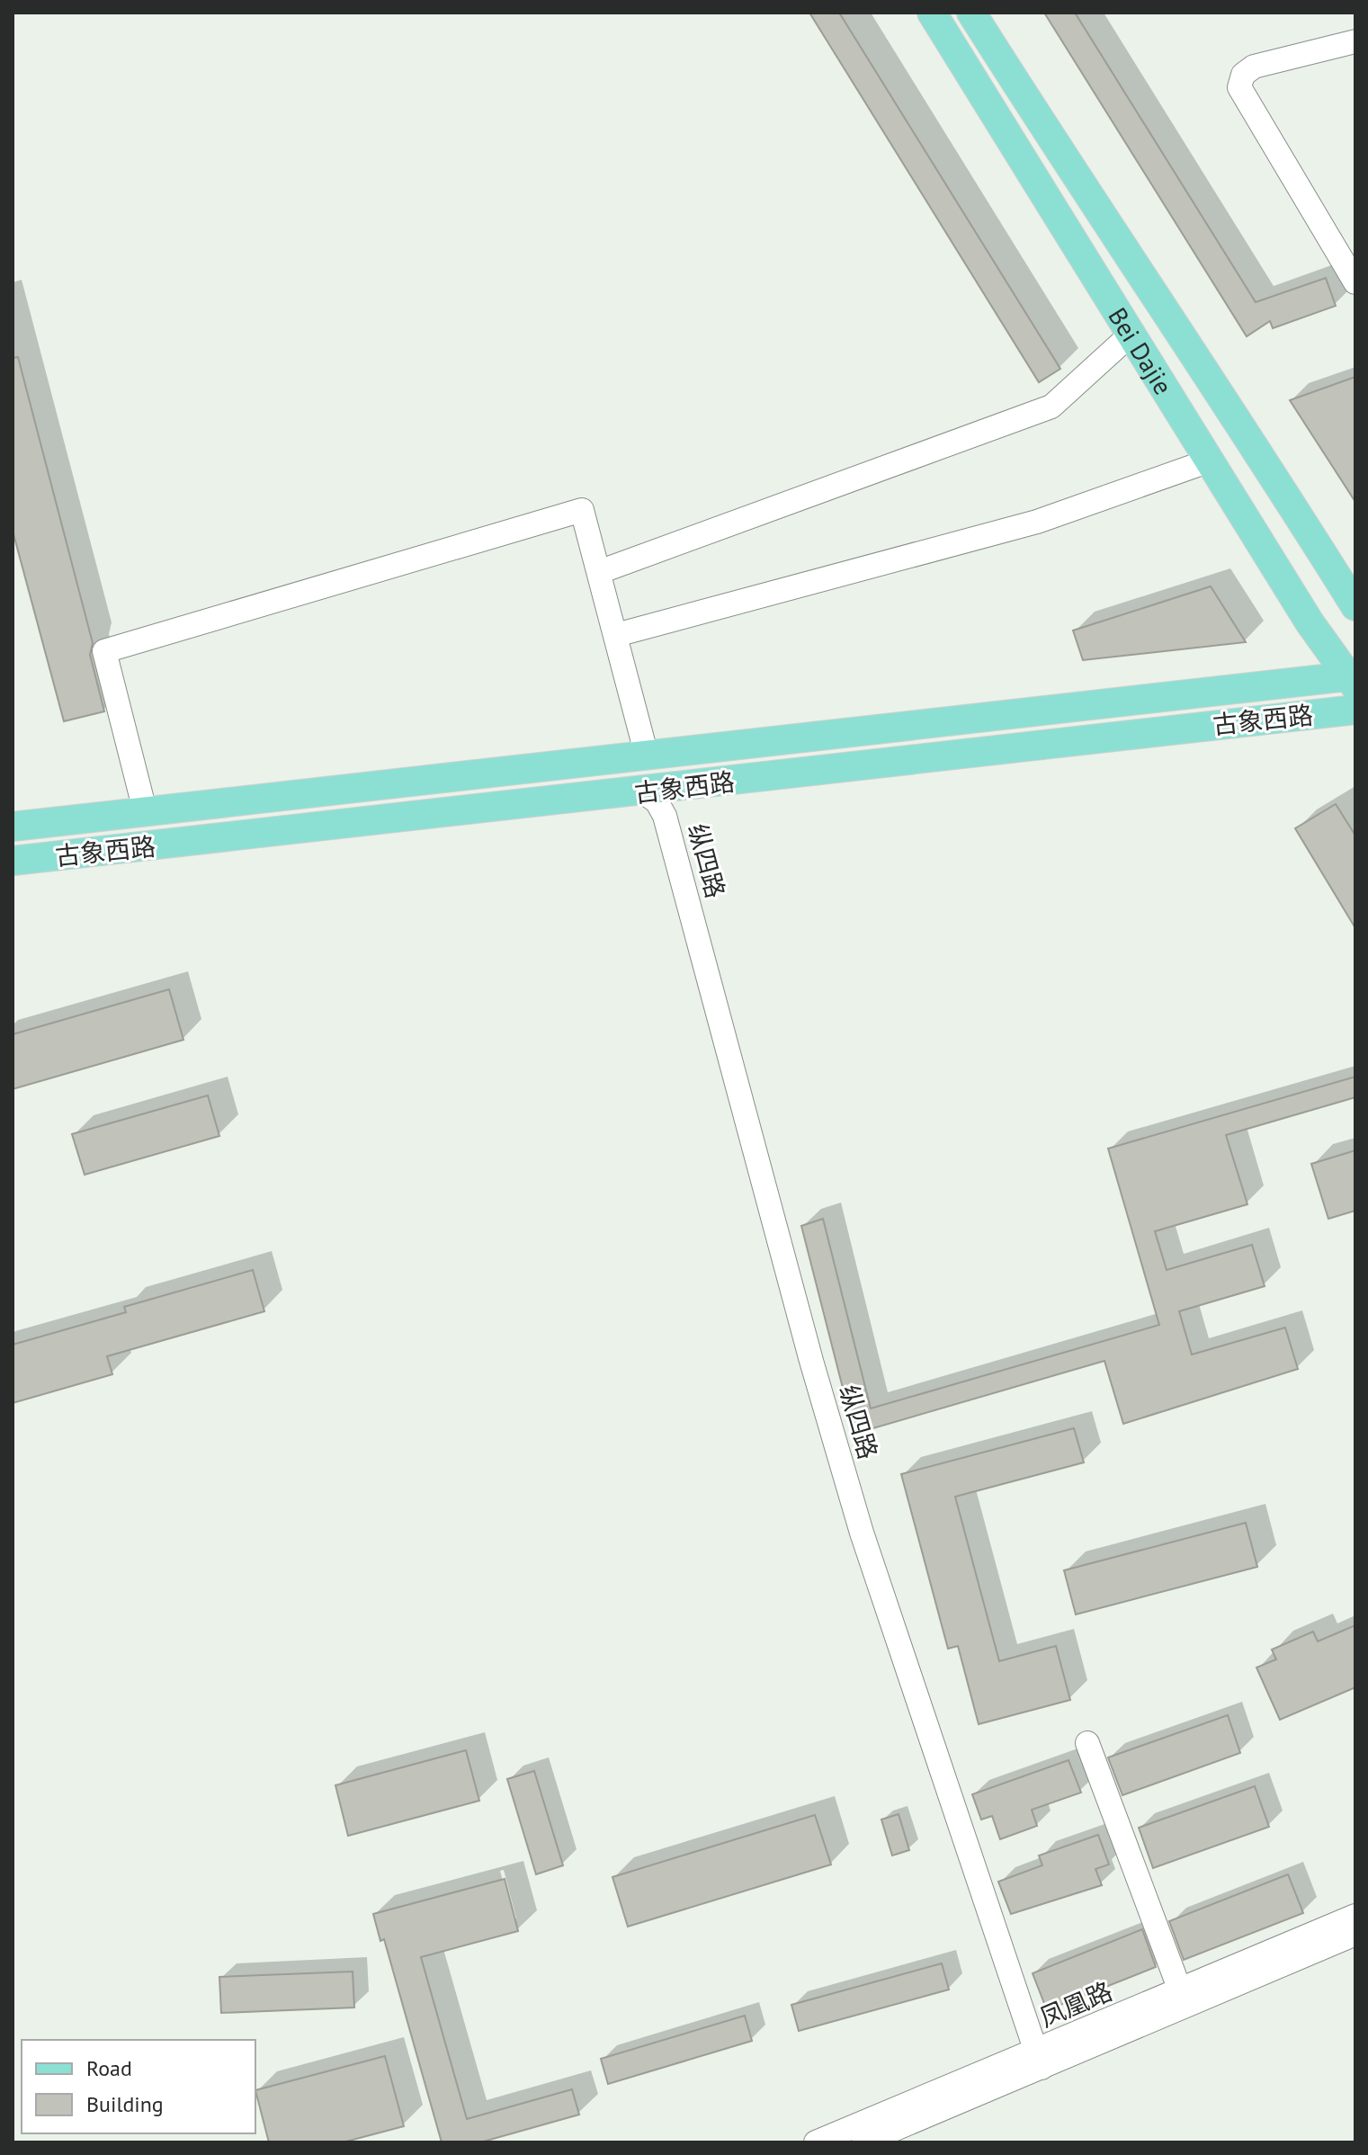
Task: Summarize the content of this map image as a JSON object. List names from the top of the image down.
{
  "streets": {
    "main road": ["Bei Dajie", "古象西路"],
    "street": ["纵四路", "凤凰路"]
  },
  "crossings": [
    ["Bei Dajie", "古象西路"],
    ["古象西路", "纵四路"],
    ["纵四路", "凤凰路"]
  ],
  "legend": ["Road", "Building"]
}
